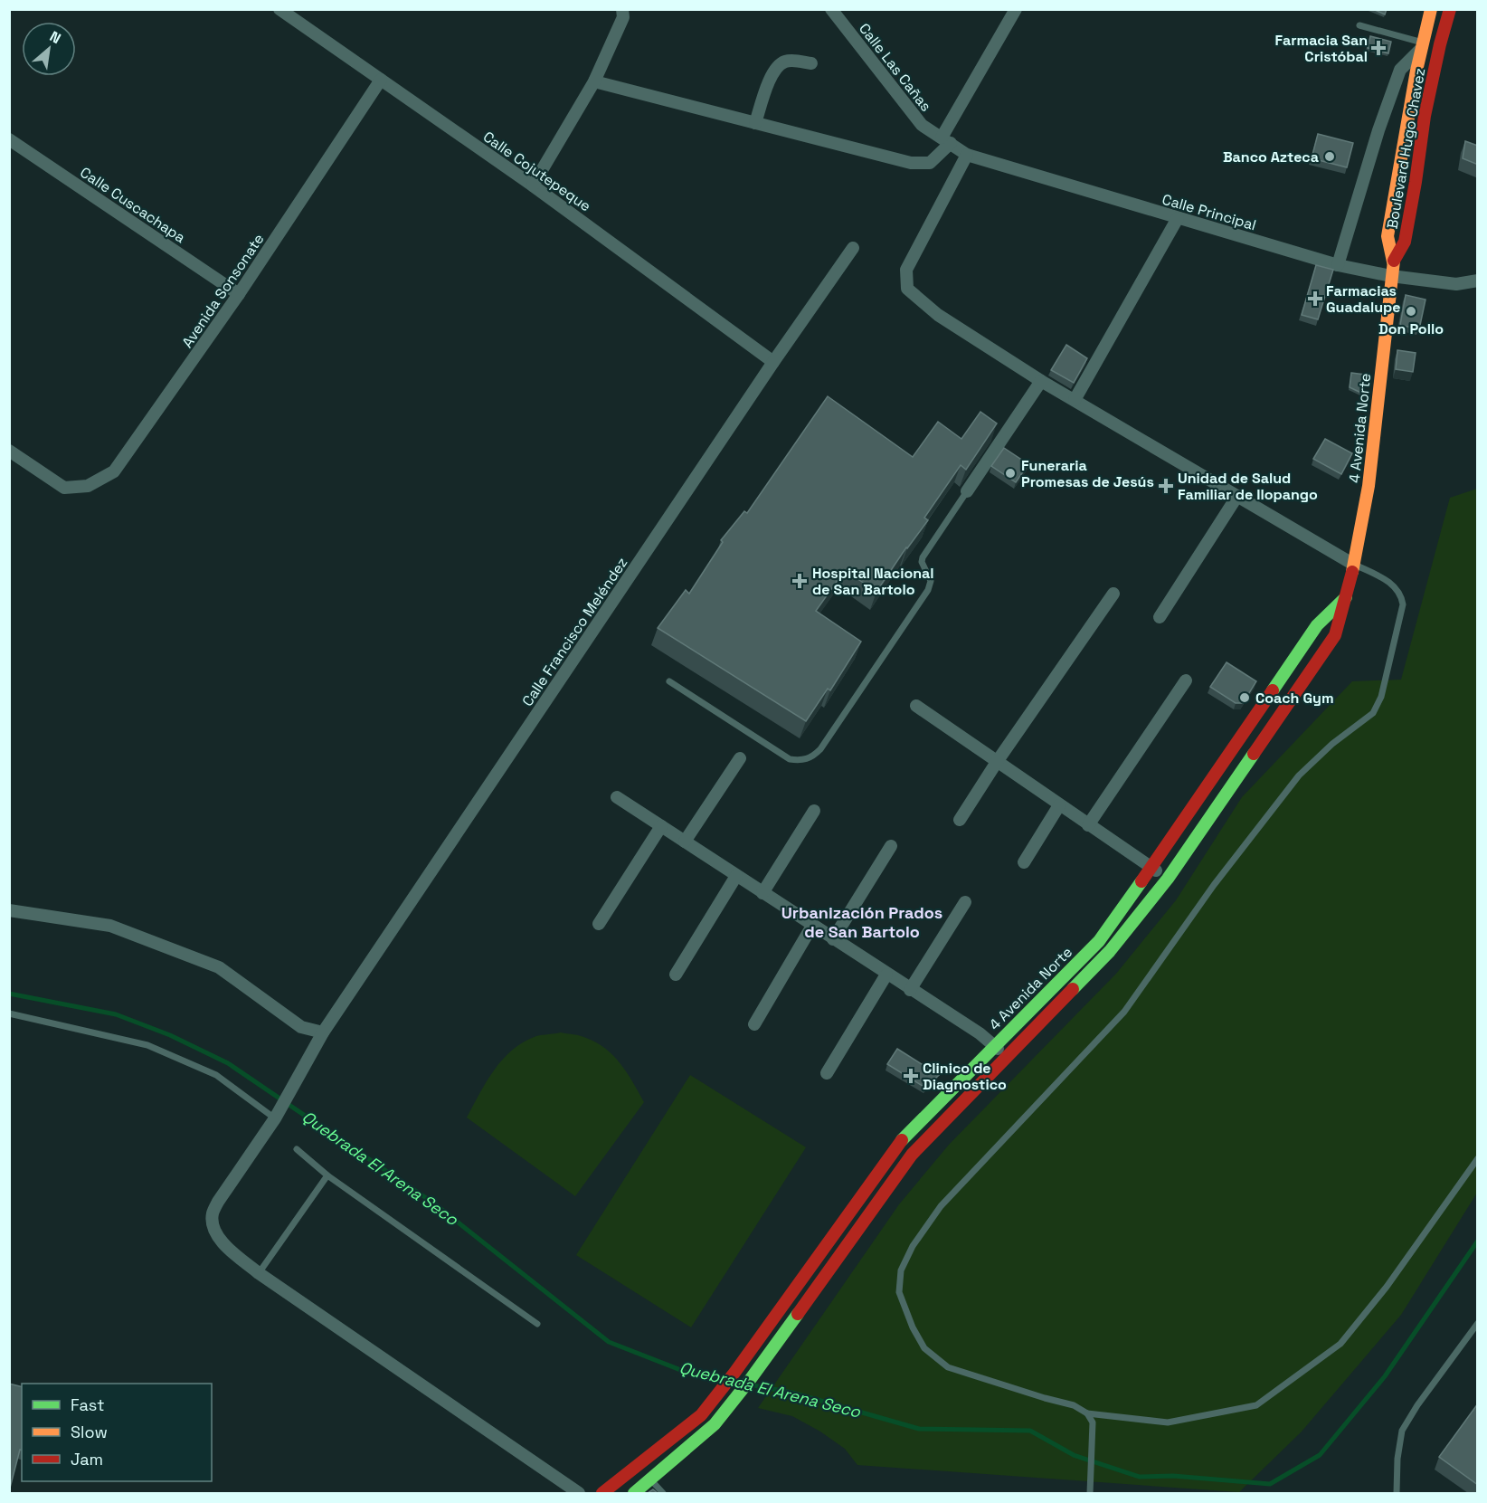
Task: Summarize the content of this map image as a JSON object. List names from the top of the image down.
{
  "streets": {
    "main road": ["Boulevard Hugo Chavez", "4 Avenida Norte"],
    "street": [
      "Calle Las Cañas",
      "Calle Cojutepeque",
      "Calle Cuscachapa",
      "Calle Principal",
      "Avenida Sonsonate",
      "Calle Francisco Meléndez"
    ]
  },
  "crossings": [
    ["Calle Las Cañas", "Calle Principal"],
    ["Boulevard Hugo Chavez", "4 Avenida Norte"],
    ["Calle Cojutepeque", "Avenida Sonsonate"],
    ["Calle Cojutepeque", "Calle Francisco Meléndez"],
    ["Calle Cuscachapa", "Avenida Sonsonate"],
    ["Calle Principal", "4 Avenida Norte"]
  ],
  "districts": ["Urbanización Prados de San Bartolo"],
  "water": ["Quebrada El Arena Seco"],
  "places": {
    "health": [
      "Farmacia San Cristóbal",
      "Farmacias Guadalupe",
      "Unidad de Salud Familiar de Ilopango",
      "Hospital Nacional de San Bartolo",
      "Clinico de Diagnostico"
    ],
    "other": [
      "Banco Azteca",
      "Don Pollo",
      "Funeraria Promesas de Jesús",
      "Coach Gym"
    ]
  },
  "legend": ["Fast", "Slow", "Jam"],
  "north": "top right"
}
